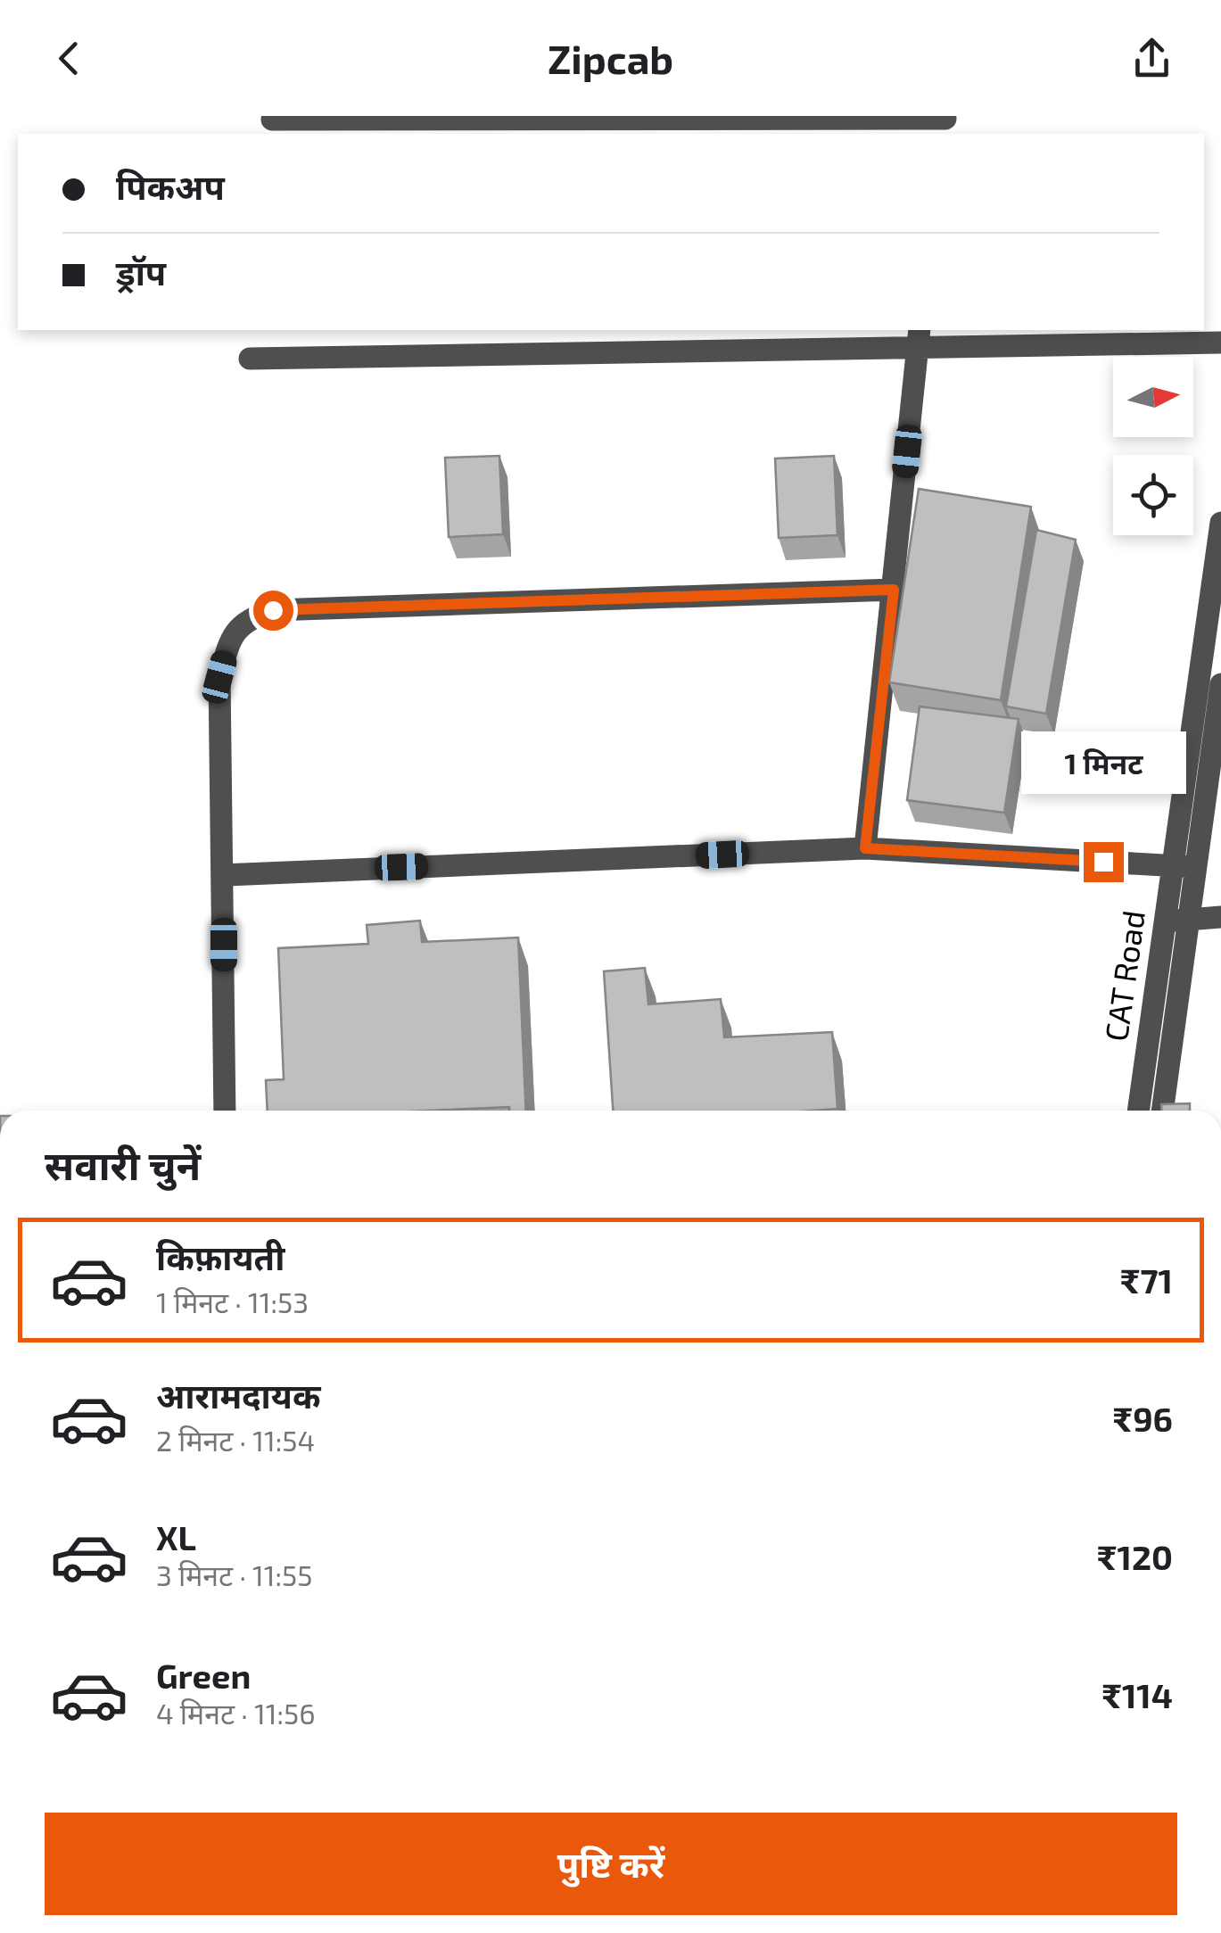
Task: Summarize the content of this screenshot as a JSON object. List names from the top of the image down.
{
  "streets": {
    "street": ["CAT Road"]
  },
  "north": "right",
  "page": {
    "header": "Zipcab",
    "banner": ["पिकअप", "ड्रॉप"],
    "bubble": "1 मिनट",
    "heading": "सवारी चुनें",
    "list": [
      {
        "name": "किफ़ायती",
        "note": "1 मिनट · 11:53",
        "value": "₹71"
      },
      {
        "name": "आरामदायक",
        "note": "2 मिनट · 11:54",
        "value": "₹96"
      },
      {
        "name": "XL",
        "note": "3 मिनट · 11:55",
        "value": "₹120"
      },
      {
        "name": "Green",
        "note": "4 मिनट · 11:56",
        "value": "₹114"
      }
    ],
    "buttons": "पुष्टि करें"
  }
}
